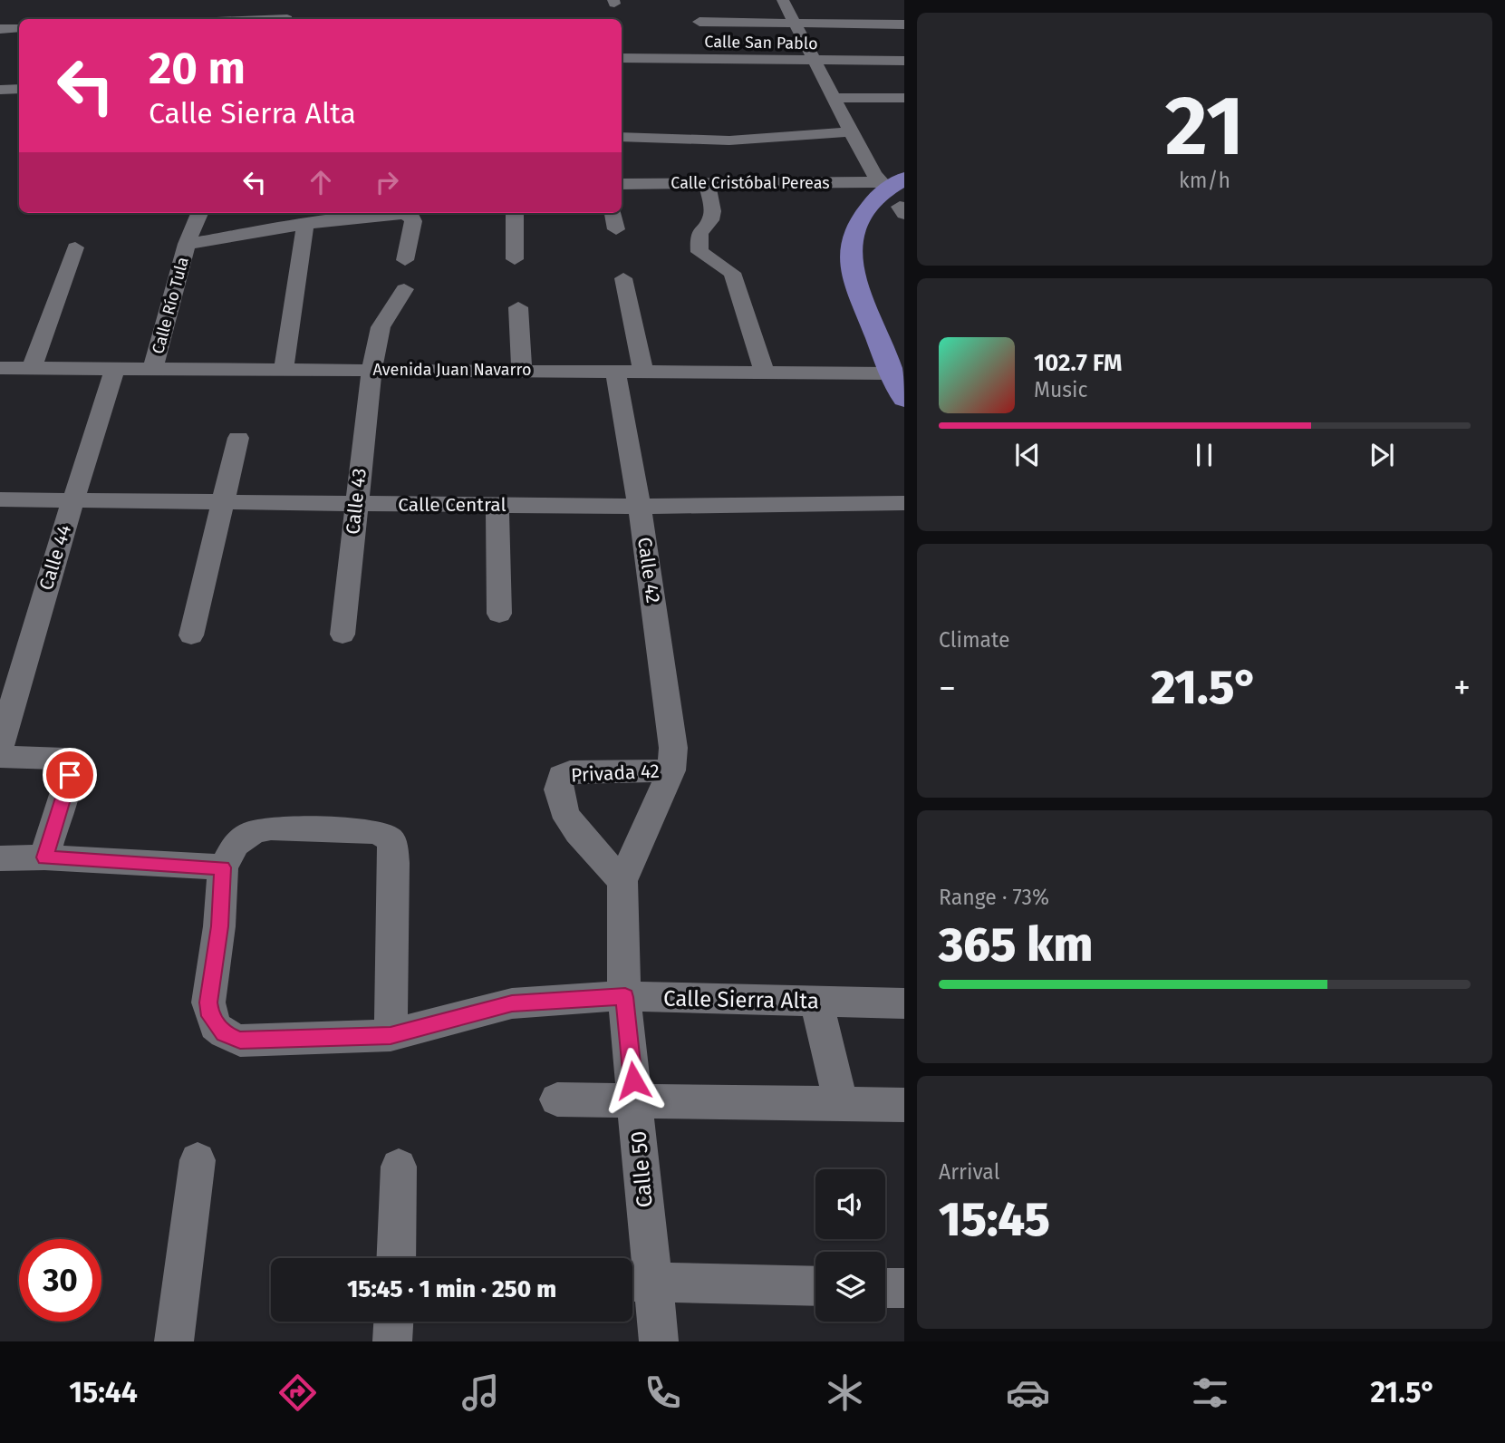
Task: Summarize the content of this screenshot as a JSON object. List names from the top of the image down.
{
  "streets": {
    "street": [
      "Calle San Pablo",
      "Calle Cristóbal Pereas",
      "Calle Río Tula",
      "Avenida Juan Navarro",
      "Calle 43",
      "Calle Central",
      "Calle 44",
      "Calle 42",
      "Privada 42",
      "Calle Sierra Alta",
      "Calle 50"
    ]
  },
  "crossings": [
    ["Calle Río Tula", "Avenida Juan Navarro"],
    ["Avenida Juan Navarro", "Calle 43"],
    ["Avenida Juan Navarro", "Calle 44"],
    ["Avenida Juan Navarro", "Calle 42"],
    ["Calle 43", "Calle Central"],
    ["Calle Central", "Calle 44"],
    ["Calle Central", "Calle 42"],
    ["Calle 42", "Privada 42"],
    ["Privada 42", "Calle 50"],
    ["Calle Sierra Alta", "Calle 50"]
  ],
  "page": {
    "tile": [
      ["21", "km/h"],
      "Climate",
      ["Range · 73%", "365 km"],
      ["Arrival", "15:45"]
    ],
    "turn": ["20 m", "Calle Sierra Alta"],
    "song": ["102.7 FM", "Music"],
    "heat": ["−", "21.5°", "+"],
    "limit": "30",
    "trip": "15:45 · 1 min · 250 m",
    "tabs": ["15:44", "21.5°"]
  }
}
